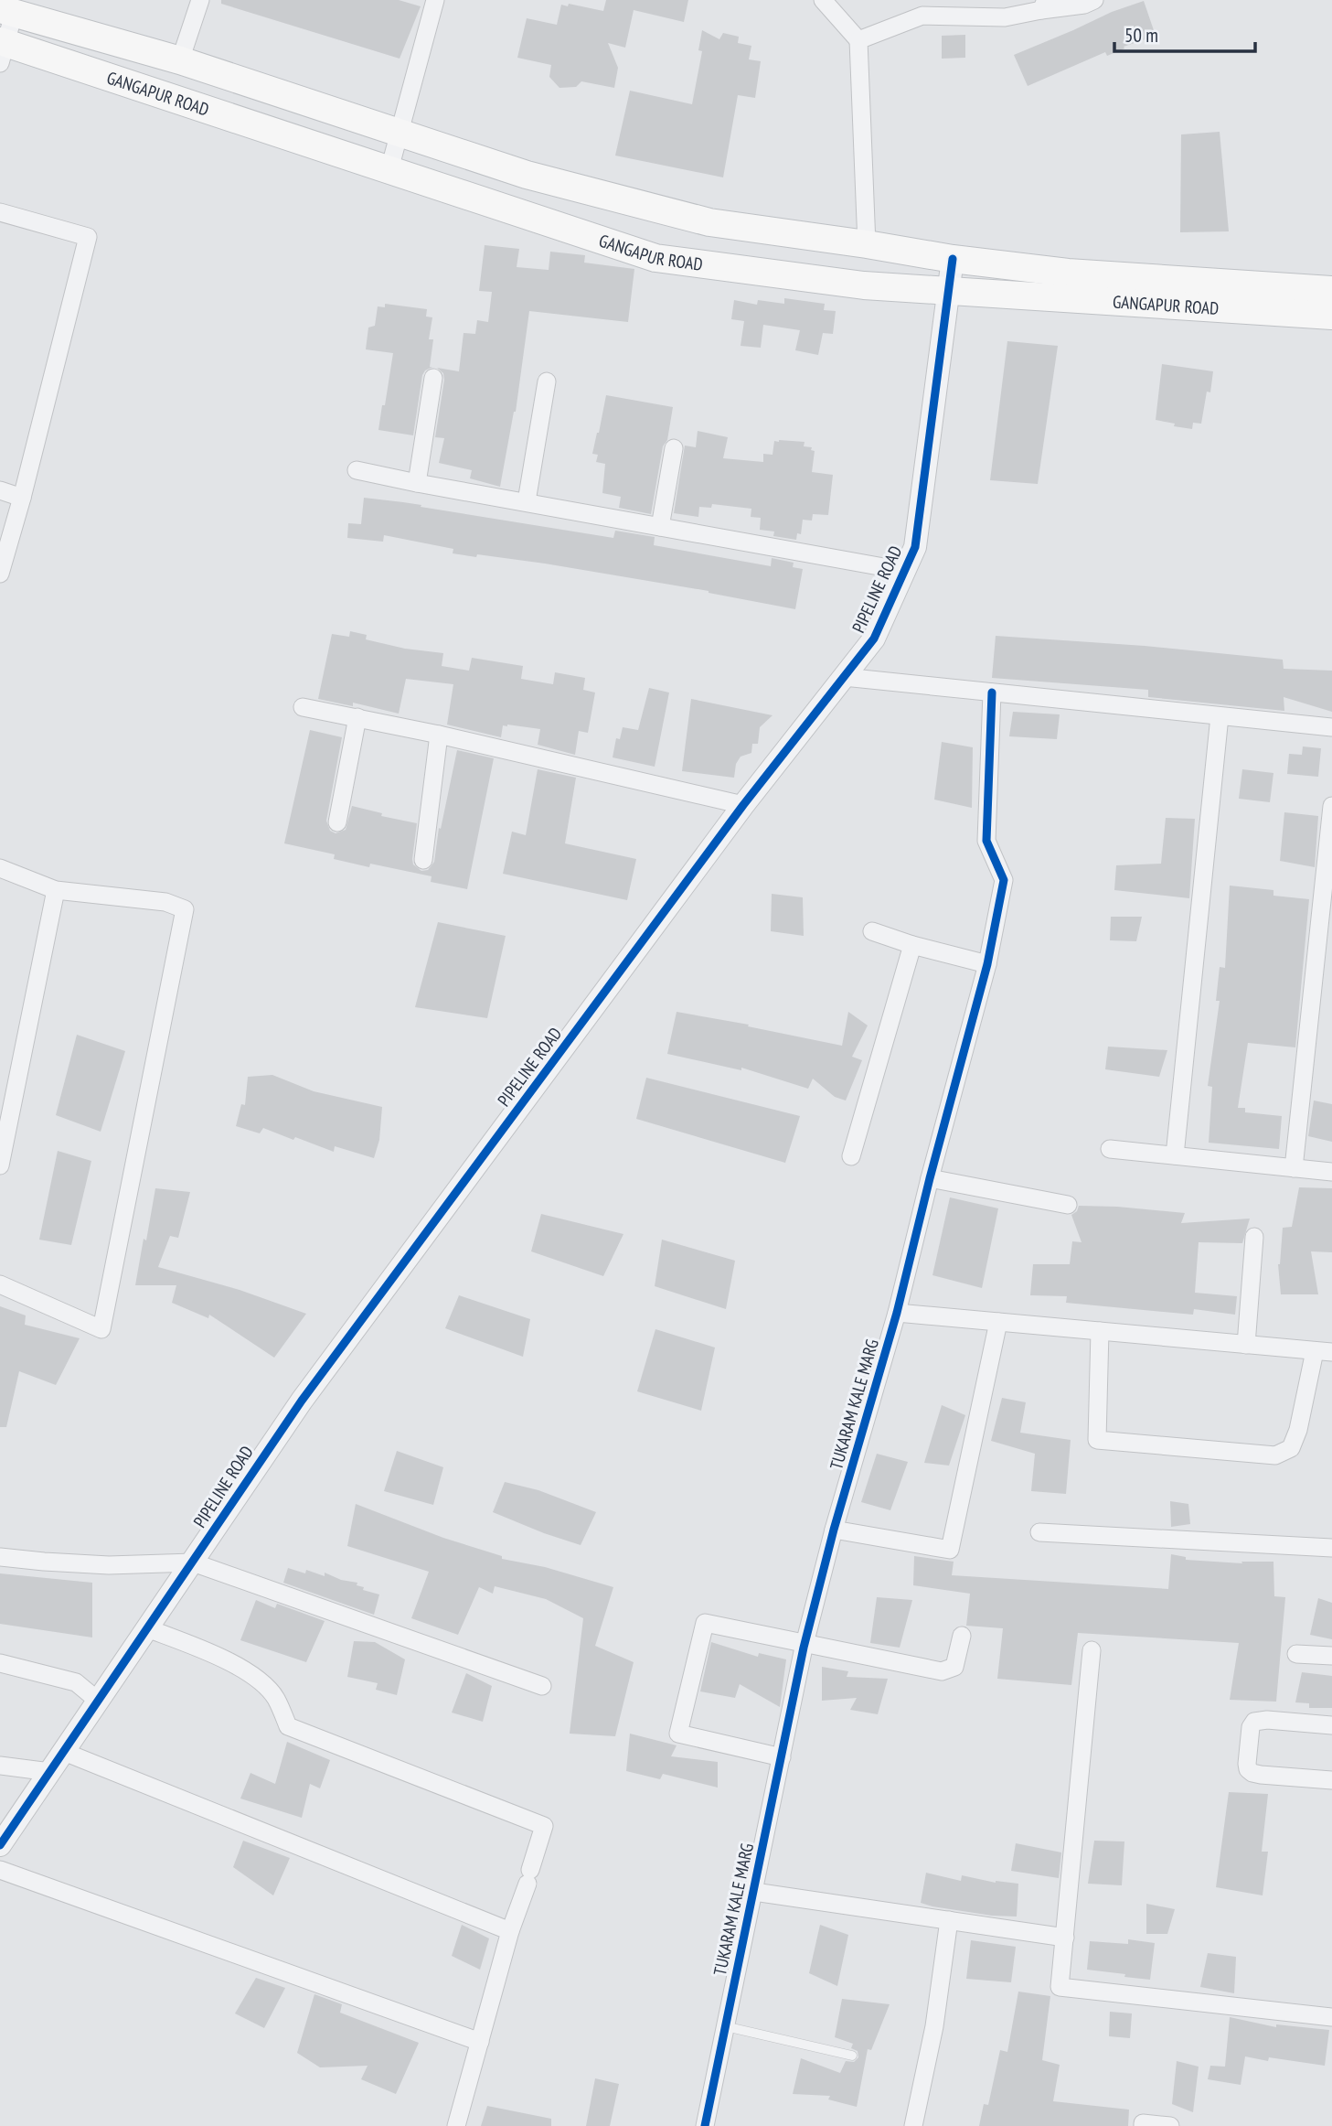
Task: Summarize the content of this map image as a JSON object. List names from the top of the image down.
{
  "streets": {
    "main road": ["GANGAPUR ROAD"],
    "street": ["PIPELINE ROAD", "TUKARAM KALE MARG"]
  },
  "crossings": [
    ["GANGAPUR ROAD", "PIPELINE ROAD"]
  ],
  "scale_bar": "50 m"
}
